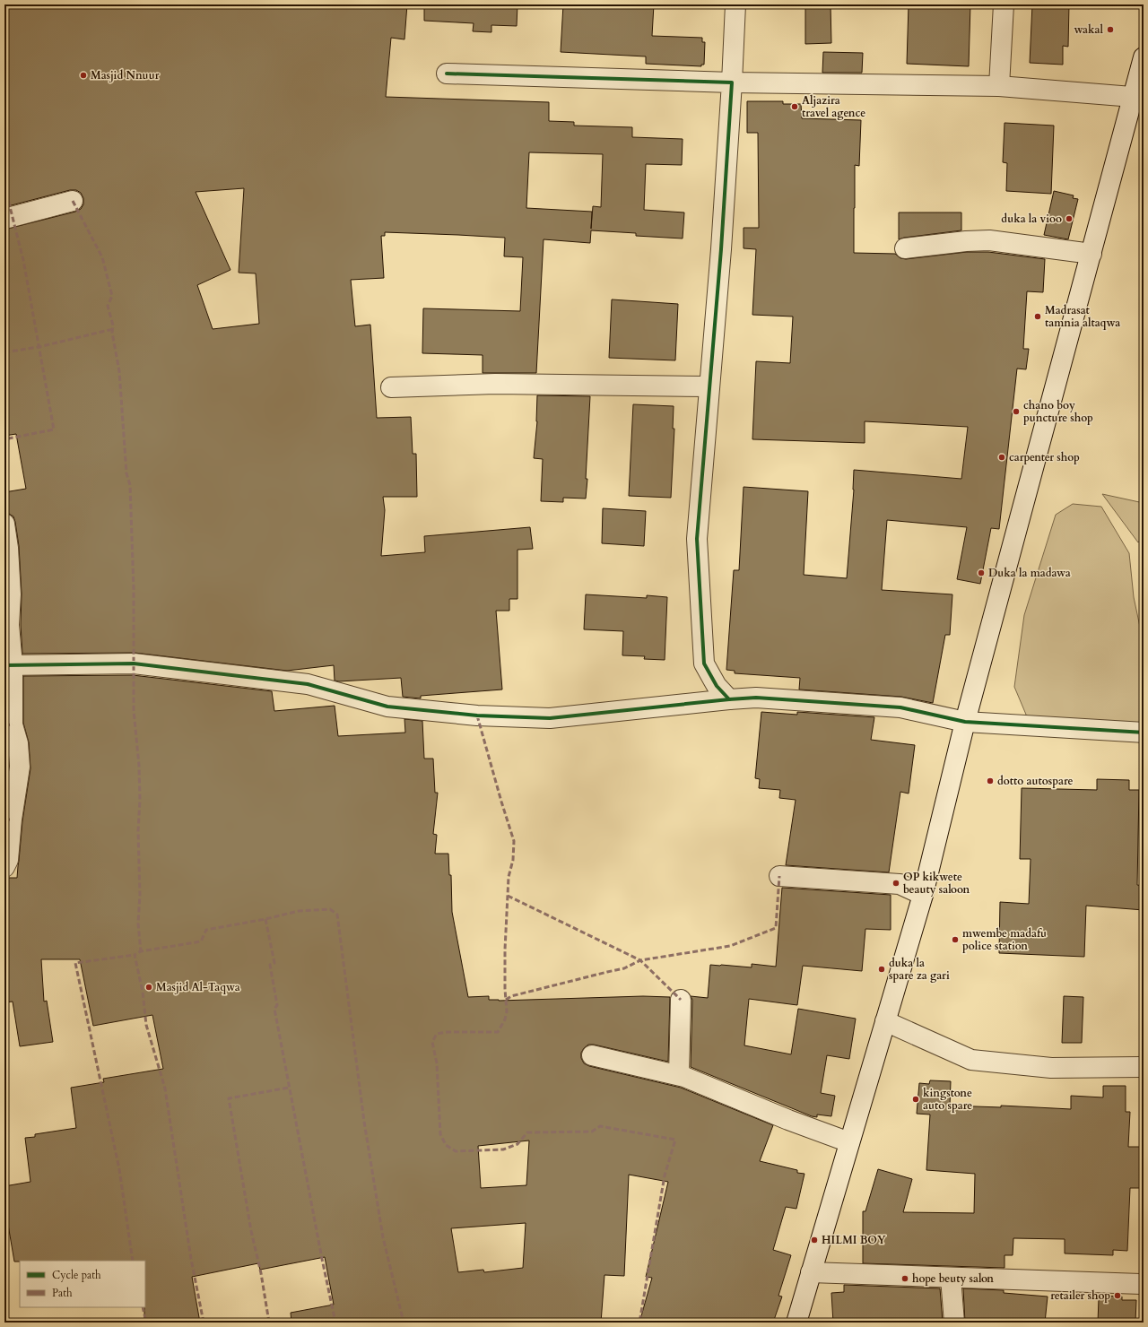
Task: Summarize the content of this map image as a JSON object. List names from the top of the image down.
{
  "places": [
    "wakal",
    "Masjid Nnuur",
    "Aljazira travel agence",
    "duka la vioo",
    "Madrasat tamnia altaqwa",
    "chano boy puncture shop",
    "carpenter shop",
    "Duka la madawa",
    "dotto autospare",
    "OP kikwete beauty saloon",
    "mwembe madafu police station",
    "duka la spare za gari",
    "Masjid Al-Taqwa",
    "kingstone auto spare",
    "HILMI BOY",
    "hope beuty salon",
    "retailer shop"
  ],
  "legend": ["Cycle path", "Path"]
}
